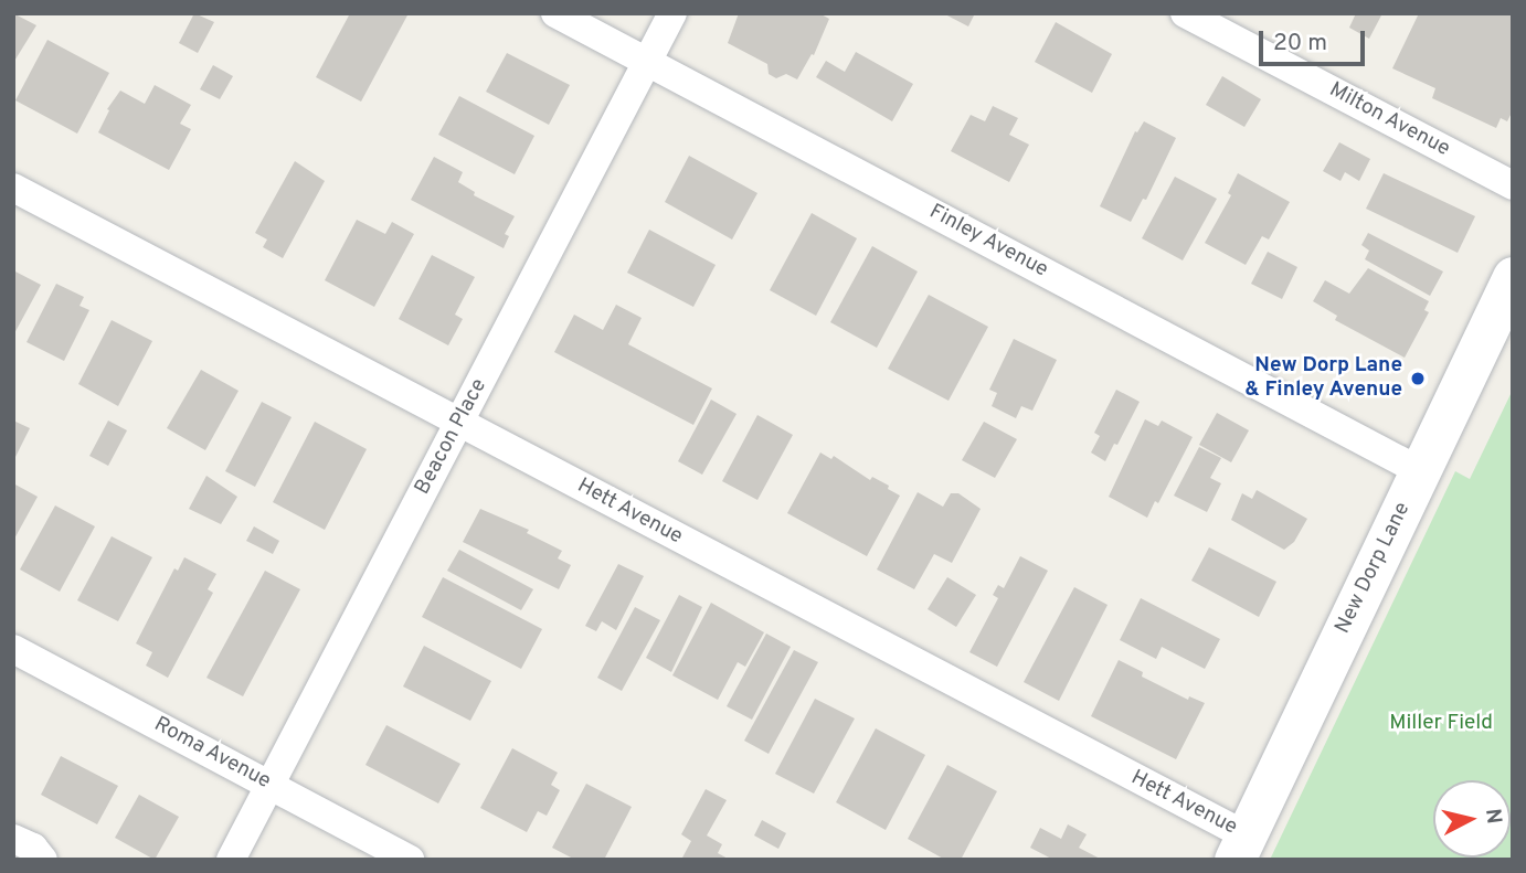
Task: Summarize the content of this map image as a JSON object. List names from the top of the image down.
{
  "streets": {
    "street": [
      "Milton Avenue",
      "Finley Avenue",
      "Beacon Place",
      "Hett Avenue",
      "New Dorp Lane",
      "Roma Avenue"
    ]
  },
  "crossings": [
    ["Finley Avenue", "Beacon Place"],
    ["Finley Avenue", "New Dorp Lane"],
    ["Beacon Place", "Hett Avenue"],
    ["Beacon Place", "Roma Avenue"],
    ["Hett Avenue", "New Dorp Lane"]
  ],
  "parks": ["Miller Field"],
  "places": ["New Dorp Lane & Finley Avenue"],
  "scale_bar": "20 m",
  "north": "right"
}
